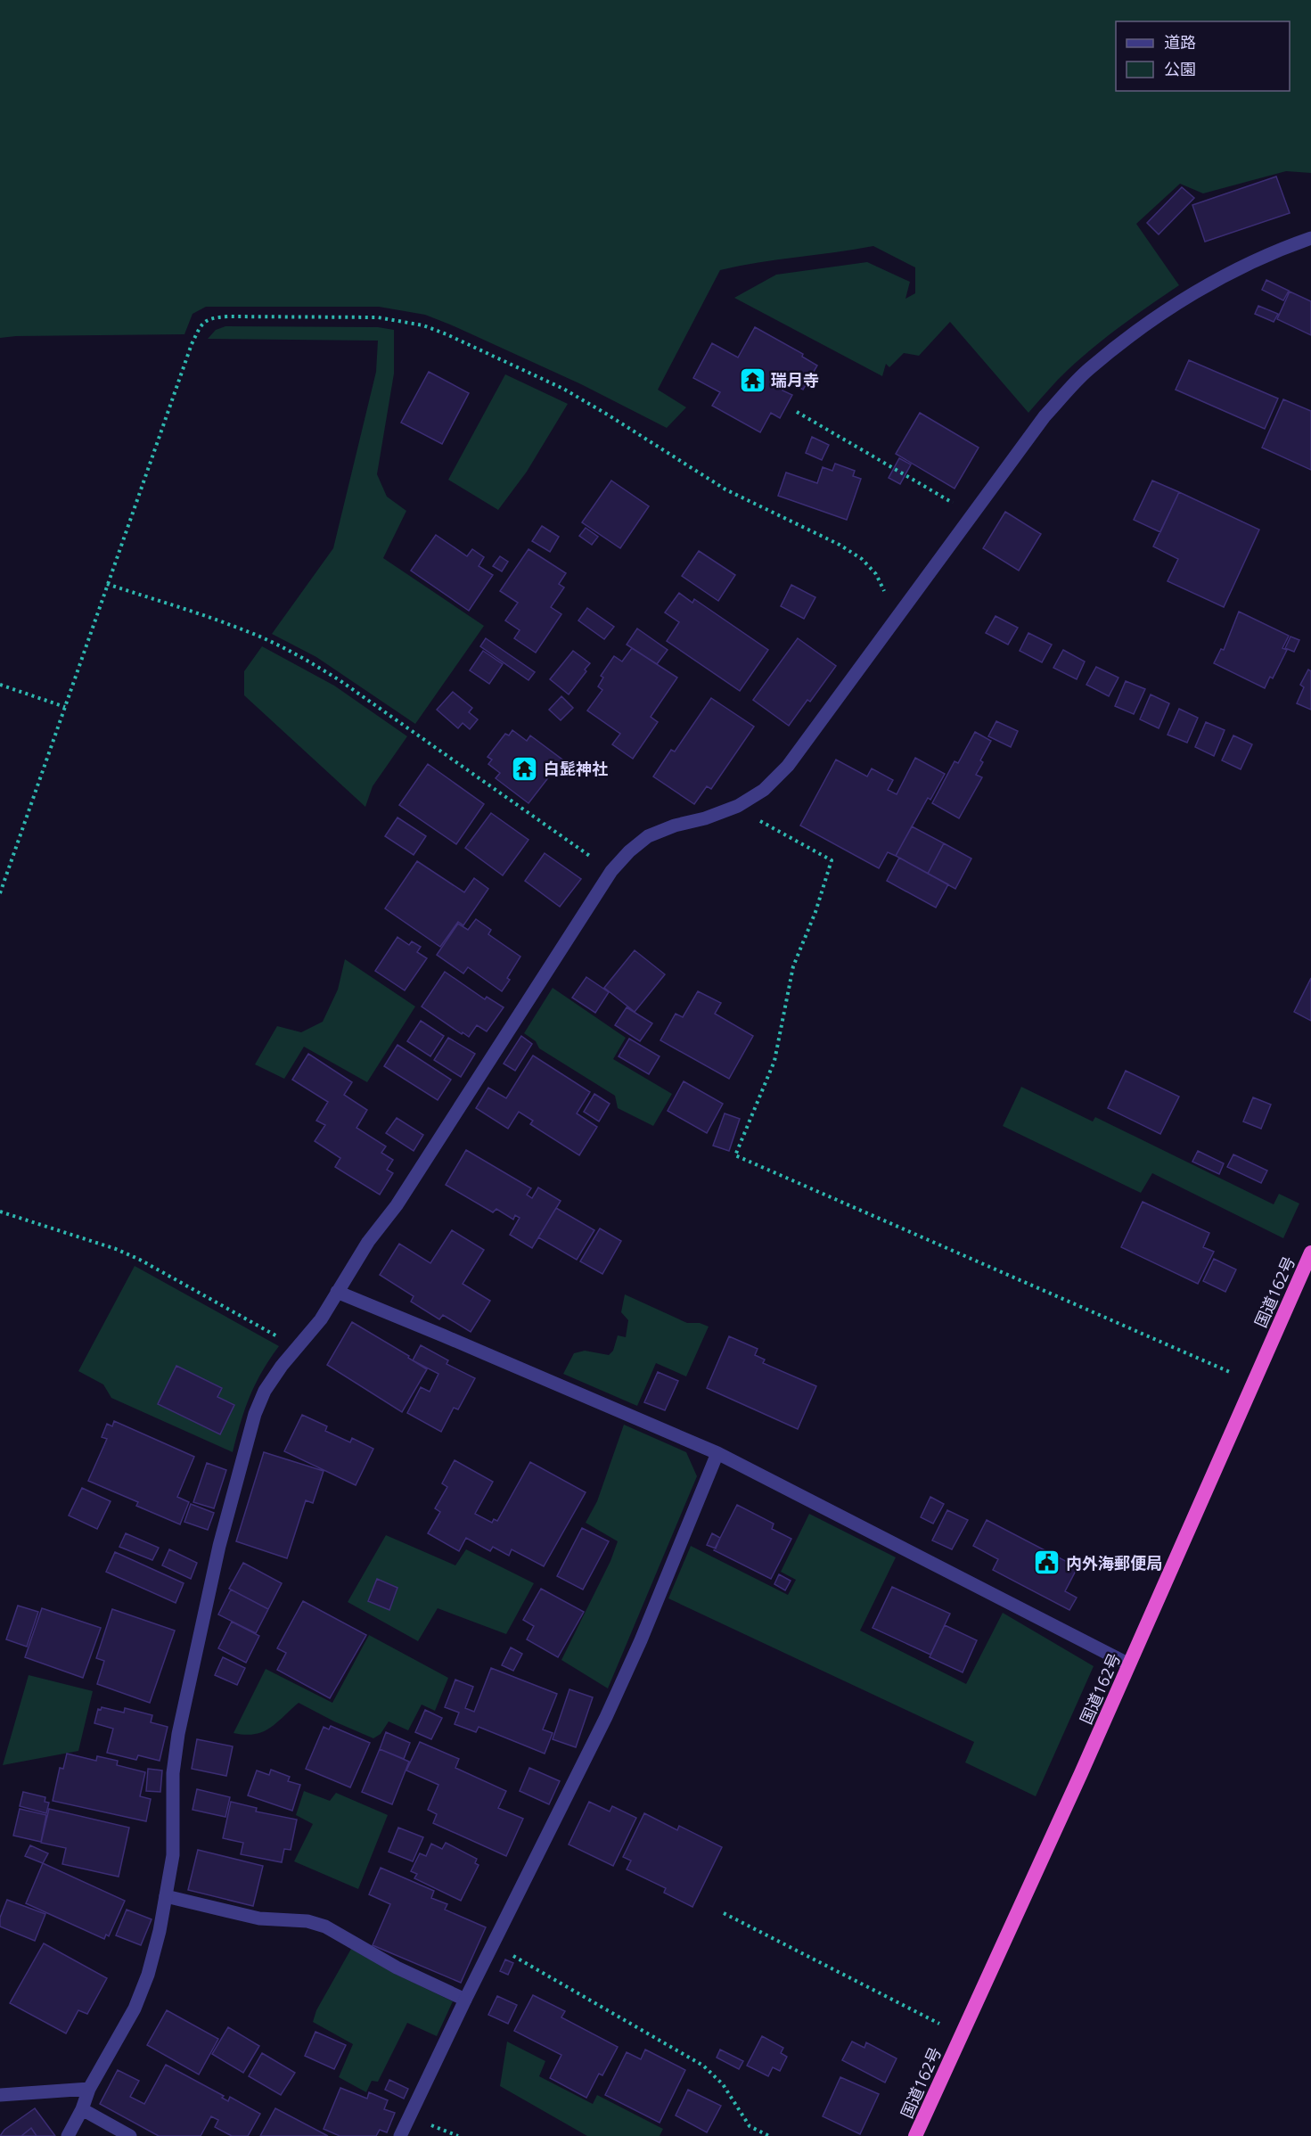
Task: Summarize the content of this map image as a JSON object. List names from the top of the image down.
{
  "streets": {
    "highway": ["国道162号"]
  },
  "places": {
    "temple": ["瑞月寺", "白髭神社"],
    "public building": ["内外海郵便局"]
  },
  "legend": ["道路", "公園"]
}
